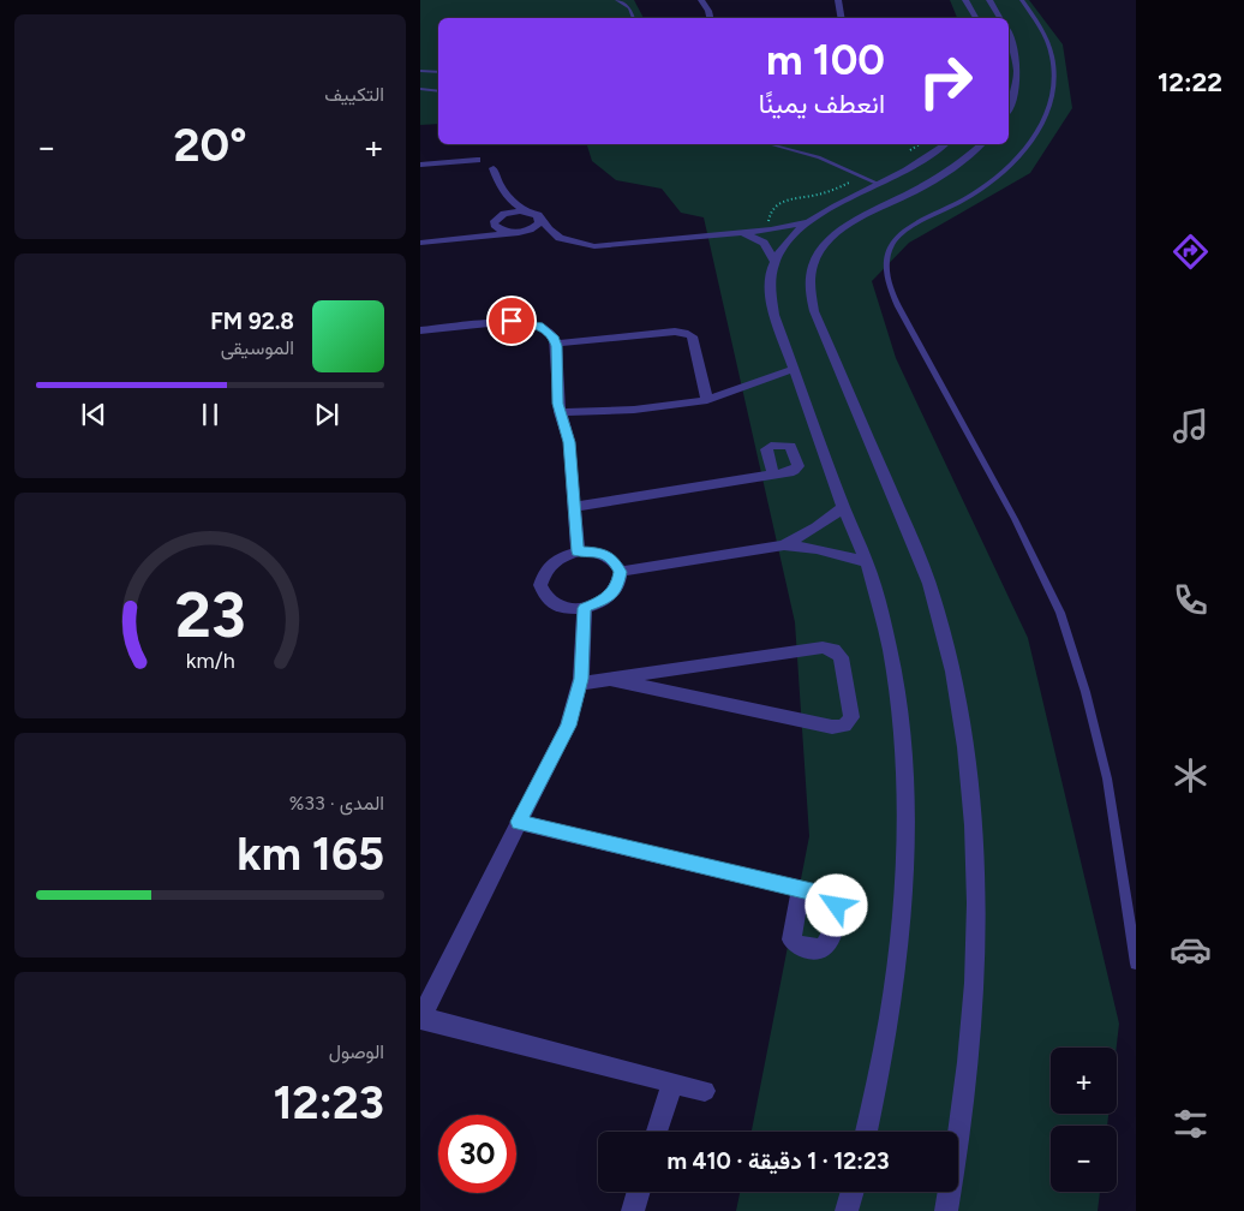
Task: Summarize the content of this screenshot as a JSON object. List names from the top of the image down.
{
  "page": {
    "tabs": "12:22",
    "tile": [
      "التكييف",
      ["المدى · 33%", "165 km"],
      ["الوصول", "12:23"]
    ],
    "turn": ["100 m", "انعطف يمينًا"],
    "heat": ["−", "20°", "+"],
    "song": ["92.8 FM", "الموسيقى"],
    "map_buttons": ["+", "−"],
    "limit": "30",
    "trip": "12:23 · 1 دقيقة · 410 m",
    "gauge": ["23", "km/h"]
  }
}
